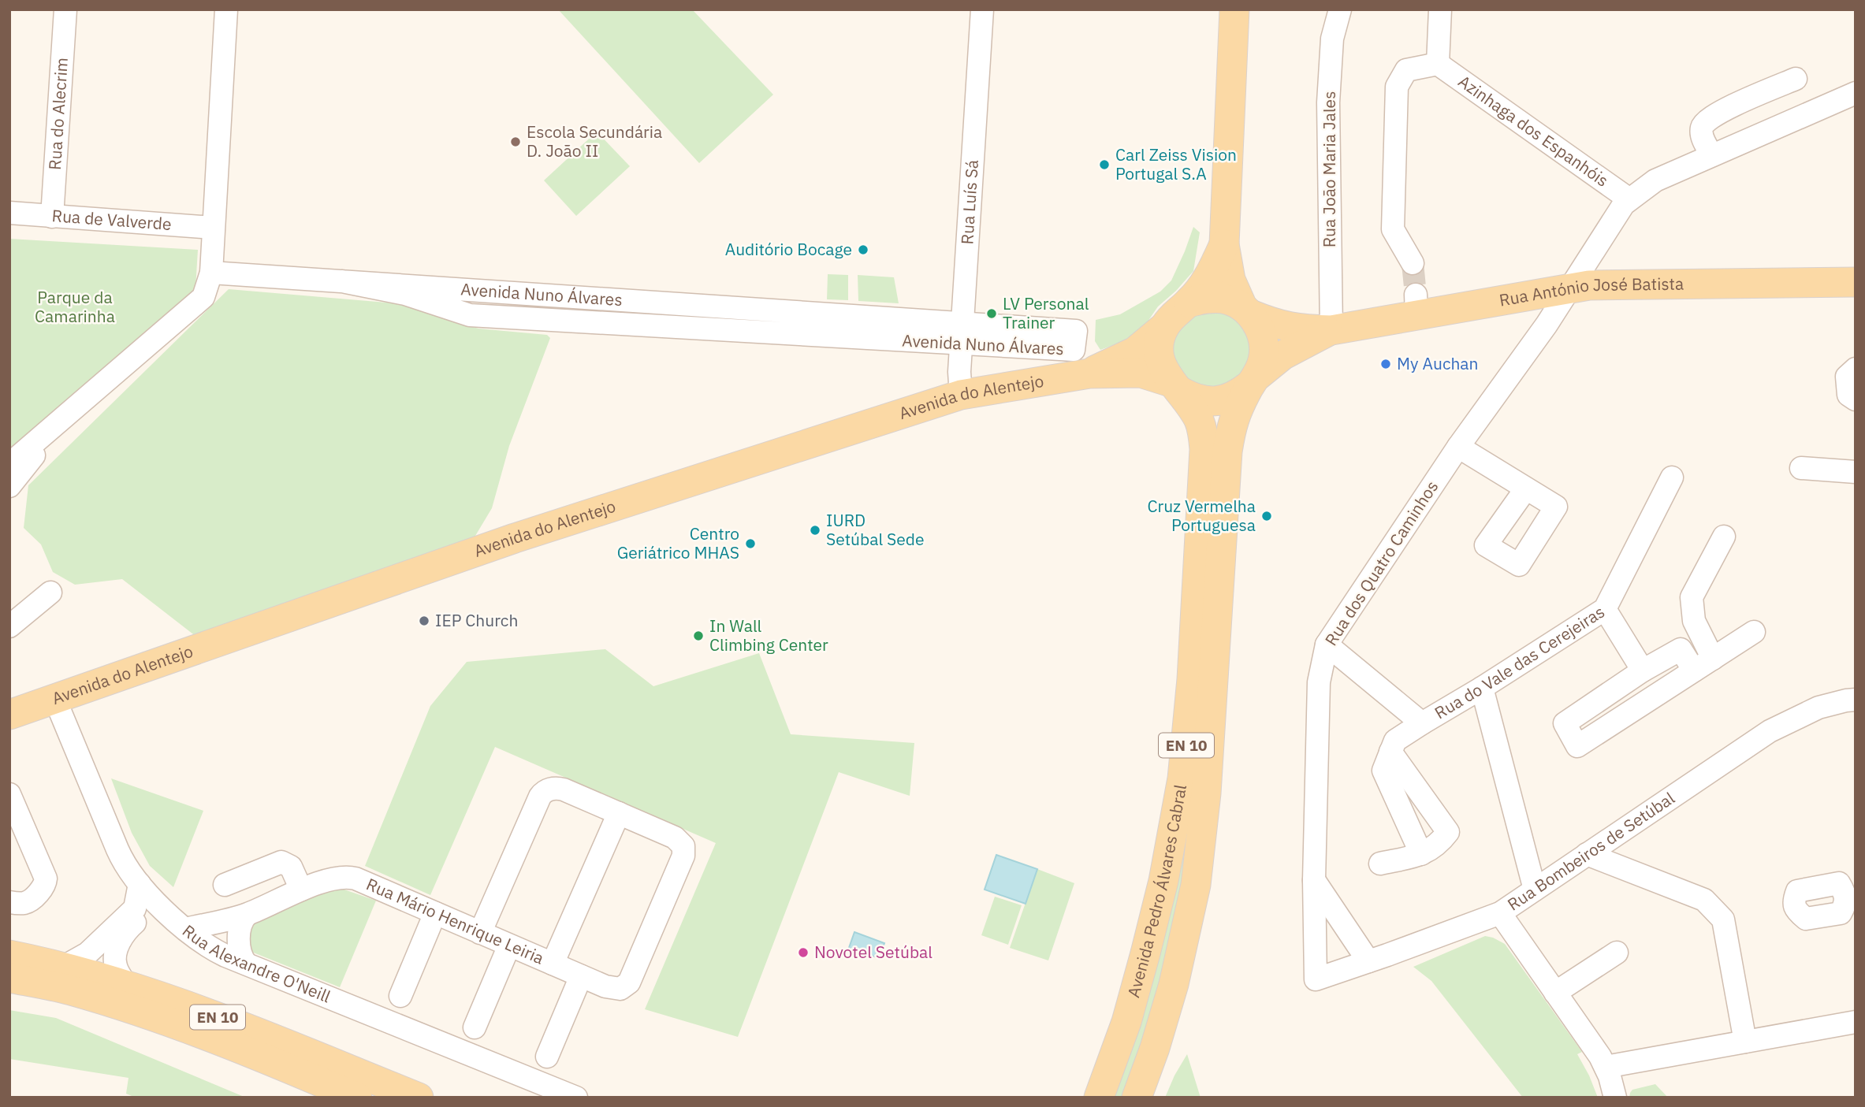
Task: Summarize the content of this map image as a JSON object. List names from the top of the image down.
{
  "streets": {
    "main road": [
      "Rua António José Batista",
      "Avenida do Alentejo",
      "EN 10",
      "Avenida Pedro Álvares Cabral"
    ],
    "street": [
      "Rua do Alecrim",
      "Azinhaga dos Espanhóis",
      "Rua João Maria Jales",
      "Rua Luís Sá",
      "Rua de Valverde",
      "Avenida Nuno Álvares",
      "Rua dos Quatro Caminhos",
      "Rua do Vale das Cerejeiras",
      "Rua Bombeiros de Setúbal",
      "Rua Mário Henrique Leiria",
      "Rua Alexandre O'Neill"
    ]
  },
  "crossings": [
    ["Rua do Alecrim", "Rua de Valverde"],
    ["Azinhaga dos Espanhóis", "Rua dos Quatro Caminhos"],
    ["Rua João Maria Jales", "Rua António José Batista"],
    ["Rua Luís Sá", "Avenida Nuno Álvares"],
    ["Rua Luís Sá", "Avenida do Alentejo"],
    ["Rua António José Batista", "Avenida do Alentejo"],
    ["Rua António José Batista", "Rua dos Quatro Caminhos"],
    ["Rua António José Batista", "Avenida Pedro Álvares Cabral"],
    ["Avenida do Alentejo", "Avenida Pedro Álvares Cabral"],
    ["Avenida do Alentejo", "Rua Alexandre O'Neill"],
    ["Rua dos Quatro Caminhos", "Rua do Vale das Cerejeiras"],
    ["Rua dos Quatro Caminhos", "Rua Bombeiros de Setúbal"],
    ["Rua Mário Henrique Leiria", "Rua Alexandre O'Neill"]
  ],
  "parks": ["Parque da Camarinha"],
  "places": [
    "Escola Secundária D. João II",
    "Carl Zeiss Vision Portugal S.A",
    "Auditório Bocage",
    "LV Personal Trainer",
    "My Auchan",
    "Cruz Vermelha Portuguesa",
    "IURD Setúbal Sede",
    "Centro Geriátrico MHAS",
    "IEP Church",
    "In Wall Climbing Center",
    "Novotel Setúbal"
  ]
}
